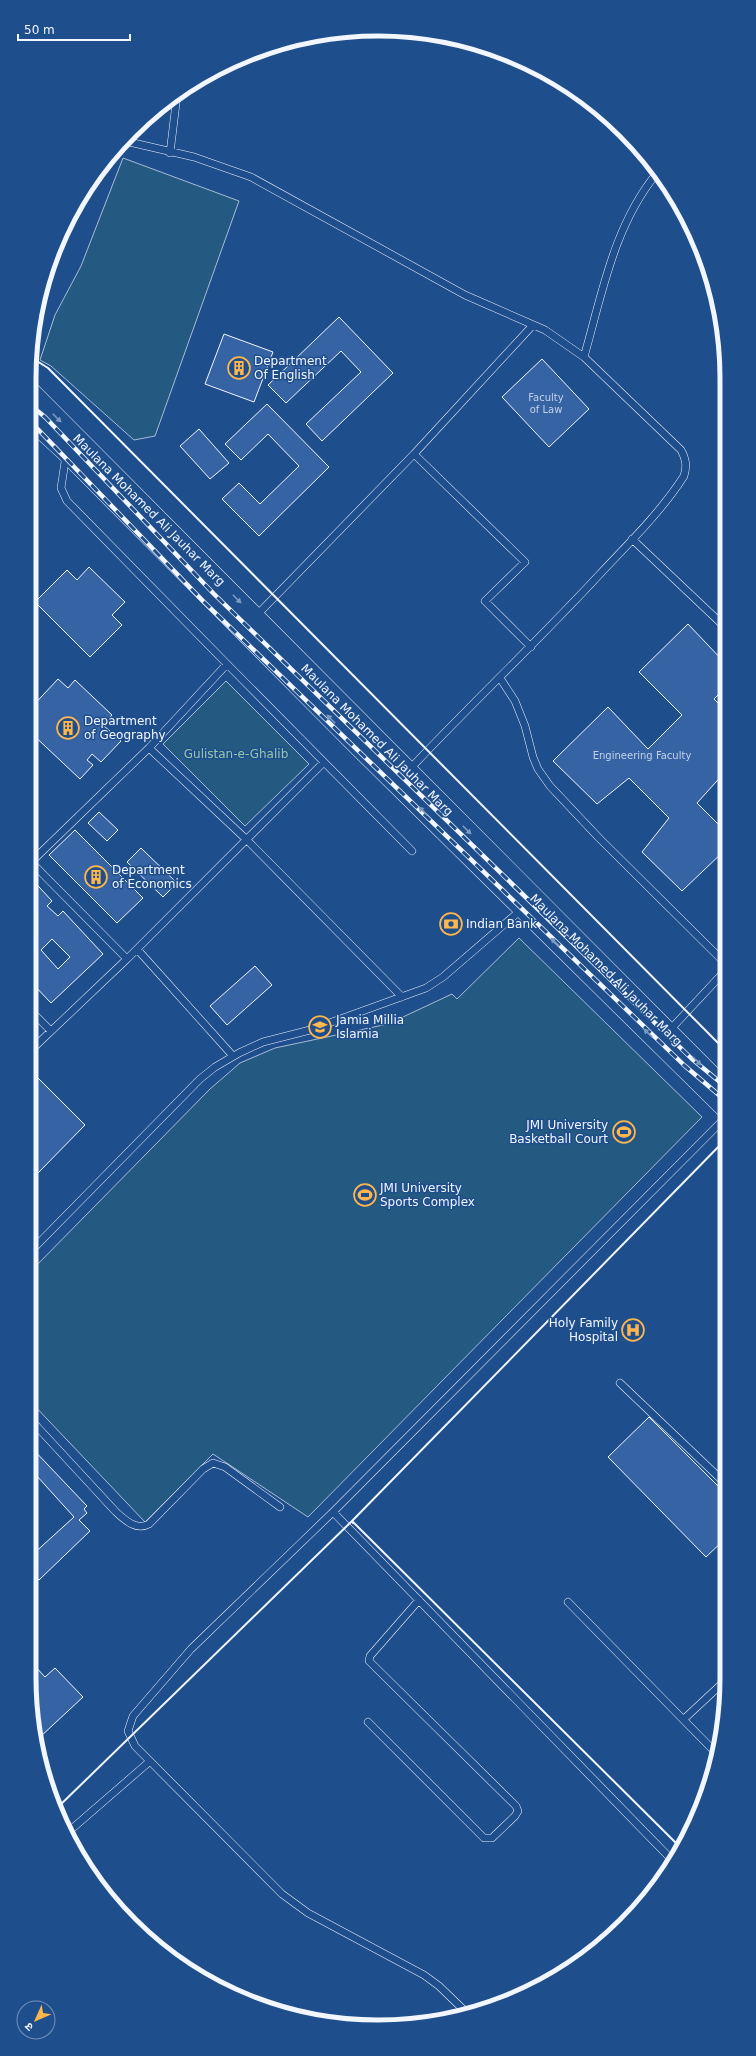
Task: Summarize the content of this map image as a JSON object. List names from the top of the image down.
{
  "streets": {
    "main road": ["Maulana Mohamed Ali Jauhar Marg"]
  },
  "parks": ["Gulistan-e-Ghalib"],
  "places": {
    "building": ["Department Of English", "Department of Geography", "Department of Economics"],
    "bank": ["Indian Bank"],
    "school or university": ["Jamia Millia Islamia"],
    "sports": ["JMI University Basketball Court", "JMI University Sports Complex"],
    "hospital": ["Holy Family Hospital"]
  },
  "house_numbers": ["Faculty of Law", "Engineering Faculty"],
  "scale_bar": "50 m",
  "north": "bottom left"
}
